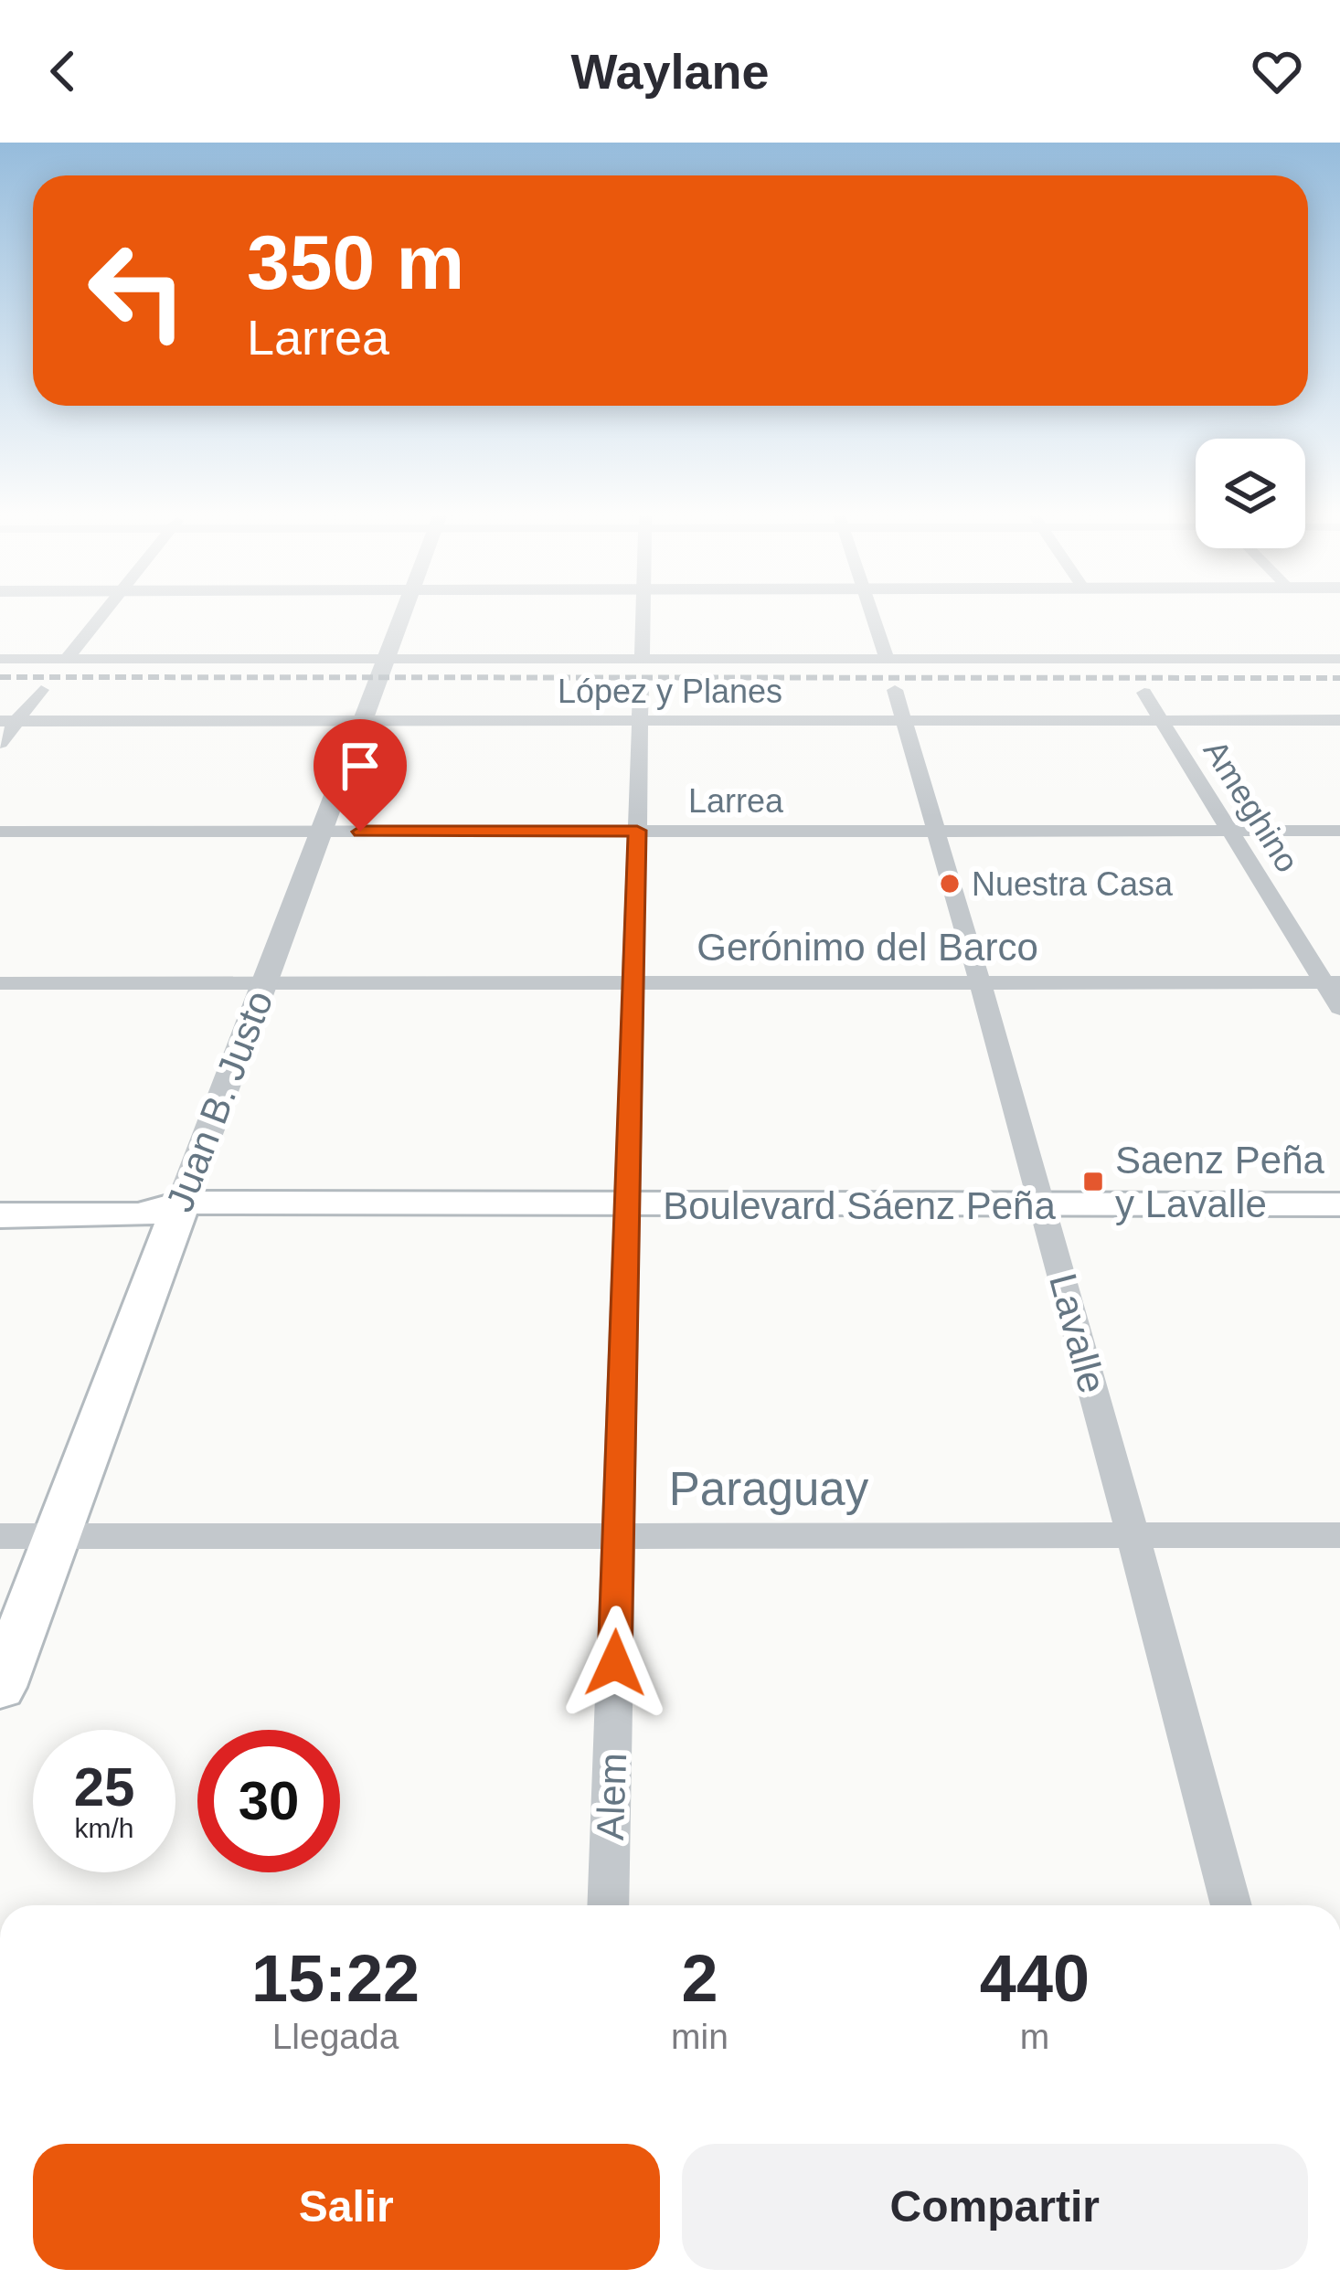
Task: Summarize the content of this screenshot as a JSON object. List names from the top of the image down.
{
  "streets": {
    "main road": ["Juan B. Justo", "Boulevard Sáenz Peña"],
    "street": [
      "López y Planes",
      "Larrea",
      "Ameghino",
      "Gerónimo del Barco",
      "Lavalle",
      "Paraguay",
      "Alem"
    ]
  },
  "crossings": [
    ["López y Planes", "Ameghino"],
    ["López y Planes", "Juan B. Justo"],
    ["López y Planes", "Lavalle"],
    ["López y Planes", "Alem"],
    ["Larrea", "Ameghino"],
    ["Larrea", "Juan B. Justo"],
    ["Larrea", "Lavalle"],
    ["Larrea", "Alem"],
    ["Ameghino", "Gerónimo del Barco"],
    ["Gerónimo del Barco", "Juan B. Justo"],
    ["Gerónimo del Barco", "Lavalle"],
    ["Gerónimo del Barco", "Alem"],
    ["Juan B. Justo", "Boulevard Sáenz Peña"],
    ["Juan B. Justo", "Paraguay"],
    ["Boulevard Sáenz Peña", "Lavalle"],
    ["Boulevard Sáenz Peña", "Alem"],
    ["Lavalle", "Paraguay"],
    ["Paraguay", "Alem"]
  ],
  "places": {
    "other": ["Nuestra Casa"],
    "transit": ["Saenz Peña y Lavalle"]
  },
  "page": {
    "header": "Waylane",
    "turn": ["350 m", "Larrea"],
    "speed": "25 km/h",
    "limit": "30",
    "eta": [
      "15:22",
      "Llegada",
      "2",
      "min",
      "440",
      "m"
    ],
    "buttons": ["Salir", "Compartir"]
  }
}
